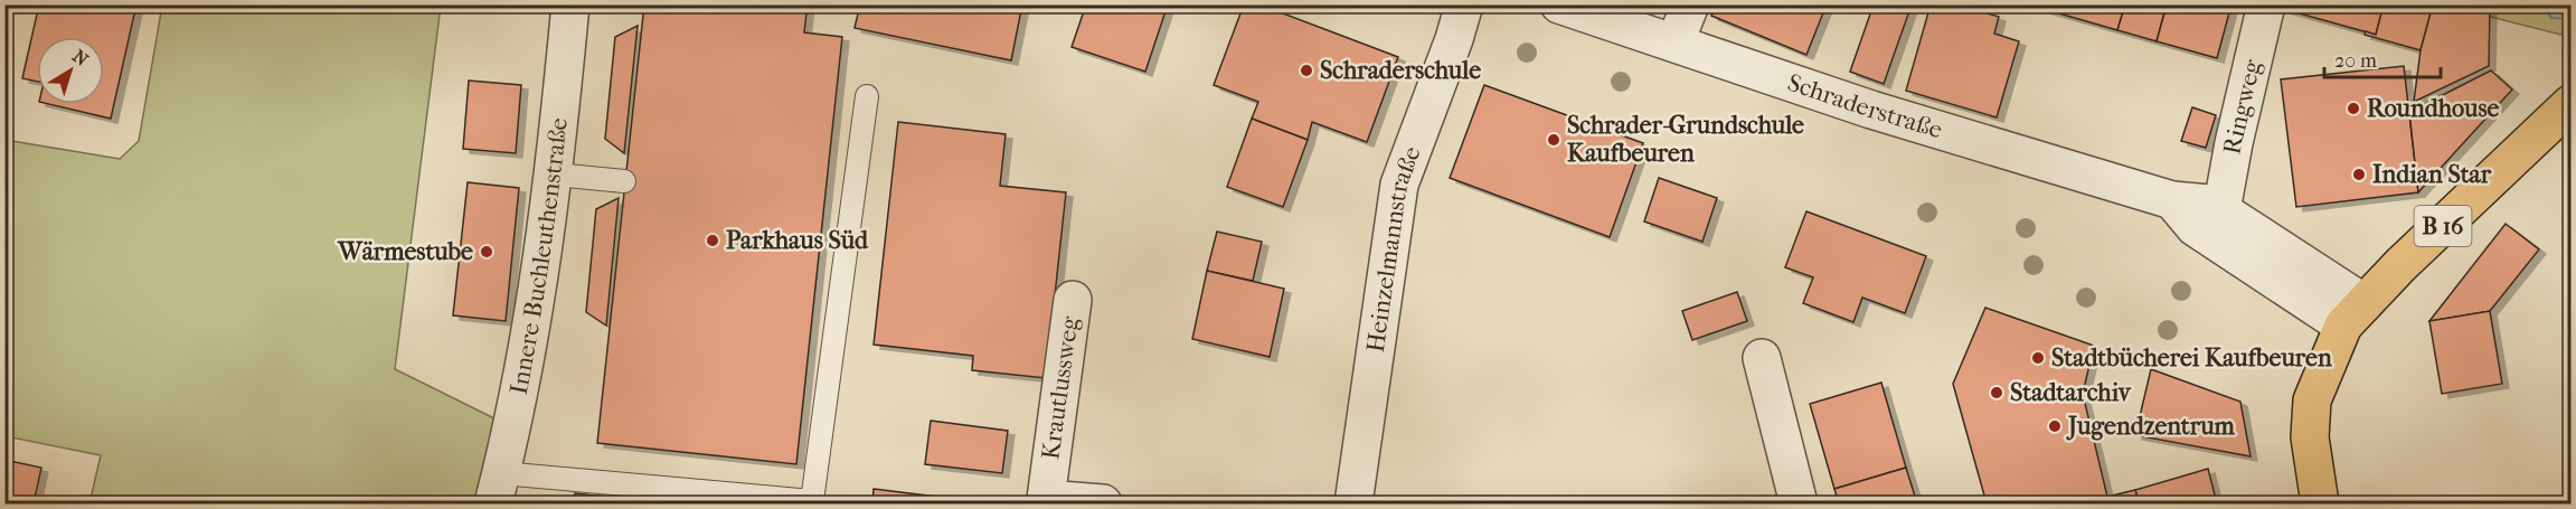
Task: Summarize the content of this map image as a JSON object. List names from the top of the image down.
{
  "streets": {
    "main road": ["B 16"],
    "street": [
      "Schraderstraße",
      "Ringweg",
      "Heinzelmannstraße",
      "Innere Buchleuthenstraße",
      "Krautlussweg"
    ]
  },
  "crossings": [
    ["Schraderstraße", "Ringweg"],
    ["Schraderstraße", "B 16"]
  ],
  "places": [
    "Schraderschule",
    "Roundhouse",
    "Schrader-Grundschule Kaufbeuren",
    "Indian Star",
    "Parkhaus Süd",
    "Wärmestube",
    "Stadtbücherei Kaufbeuren",
    "Stadtarchiv",
    "Jugendzentrum"
  ],
  "scale_bar": "20 m",
  "north": "top right"
}
